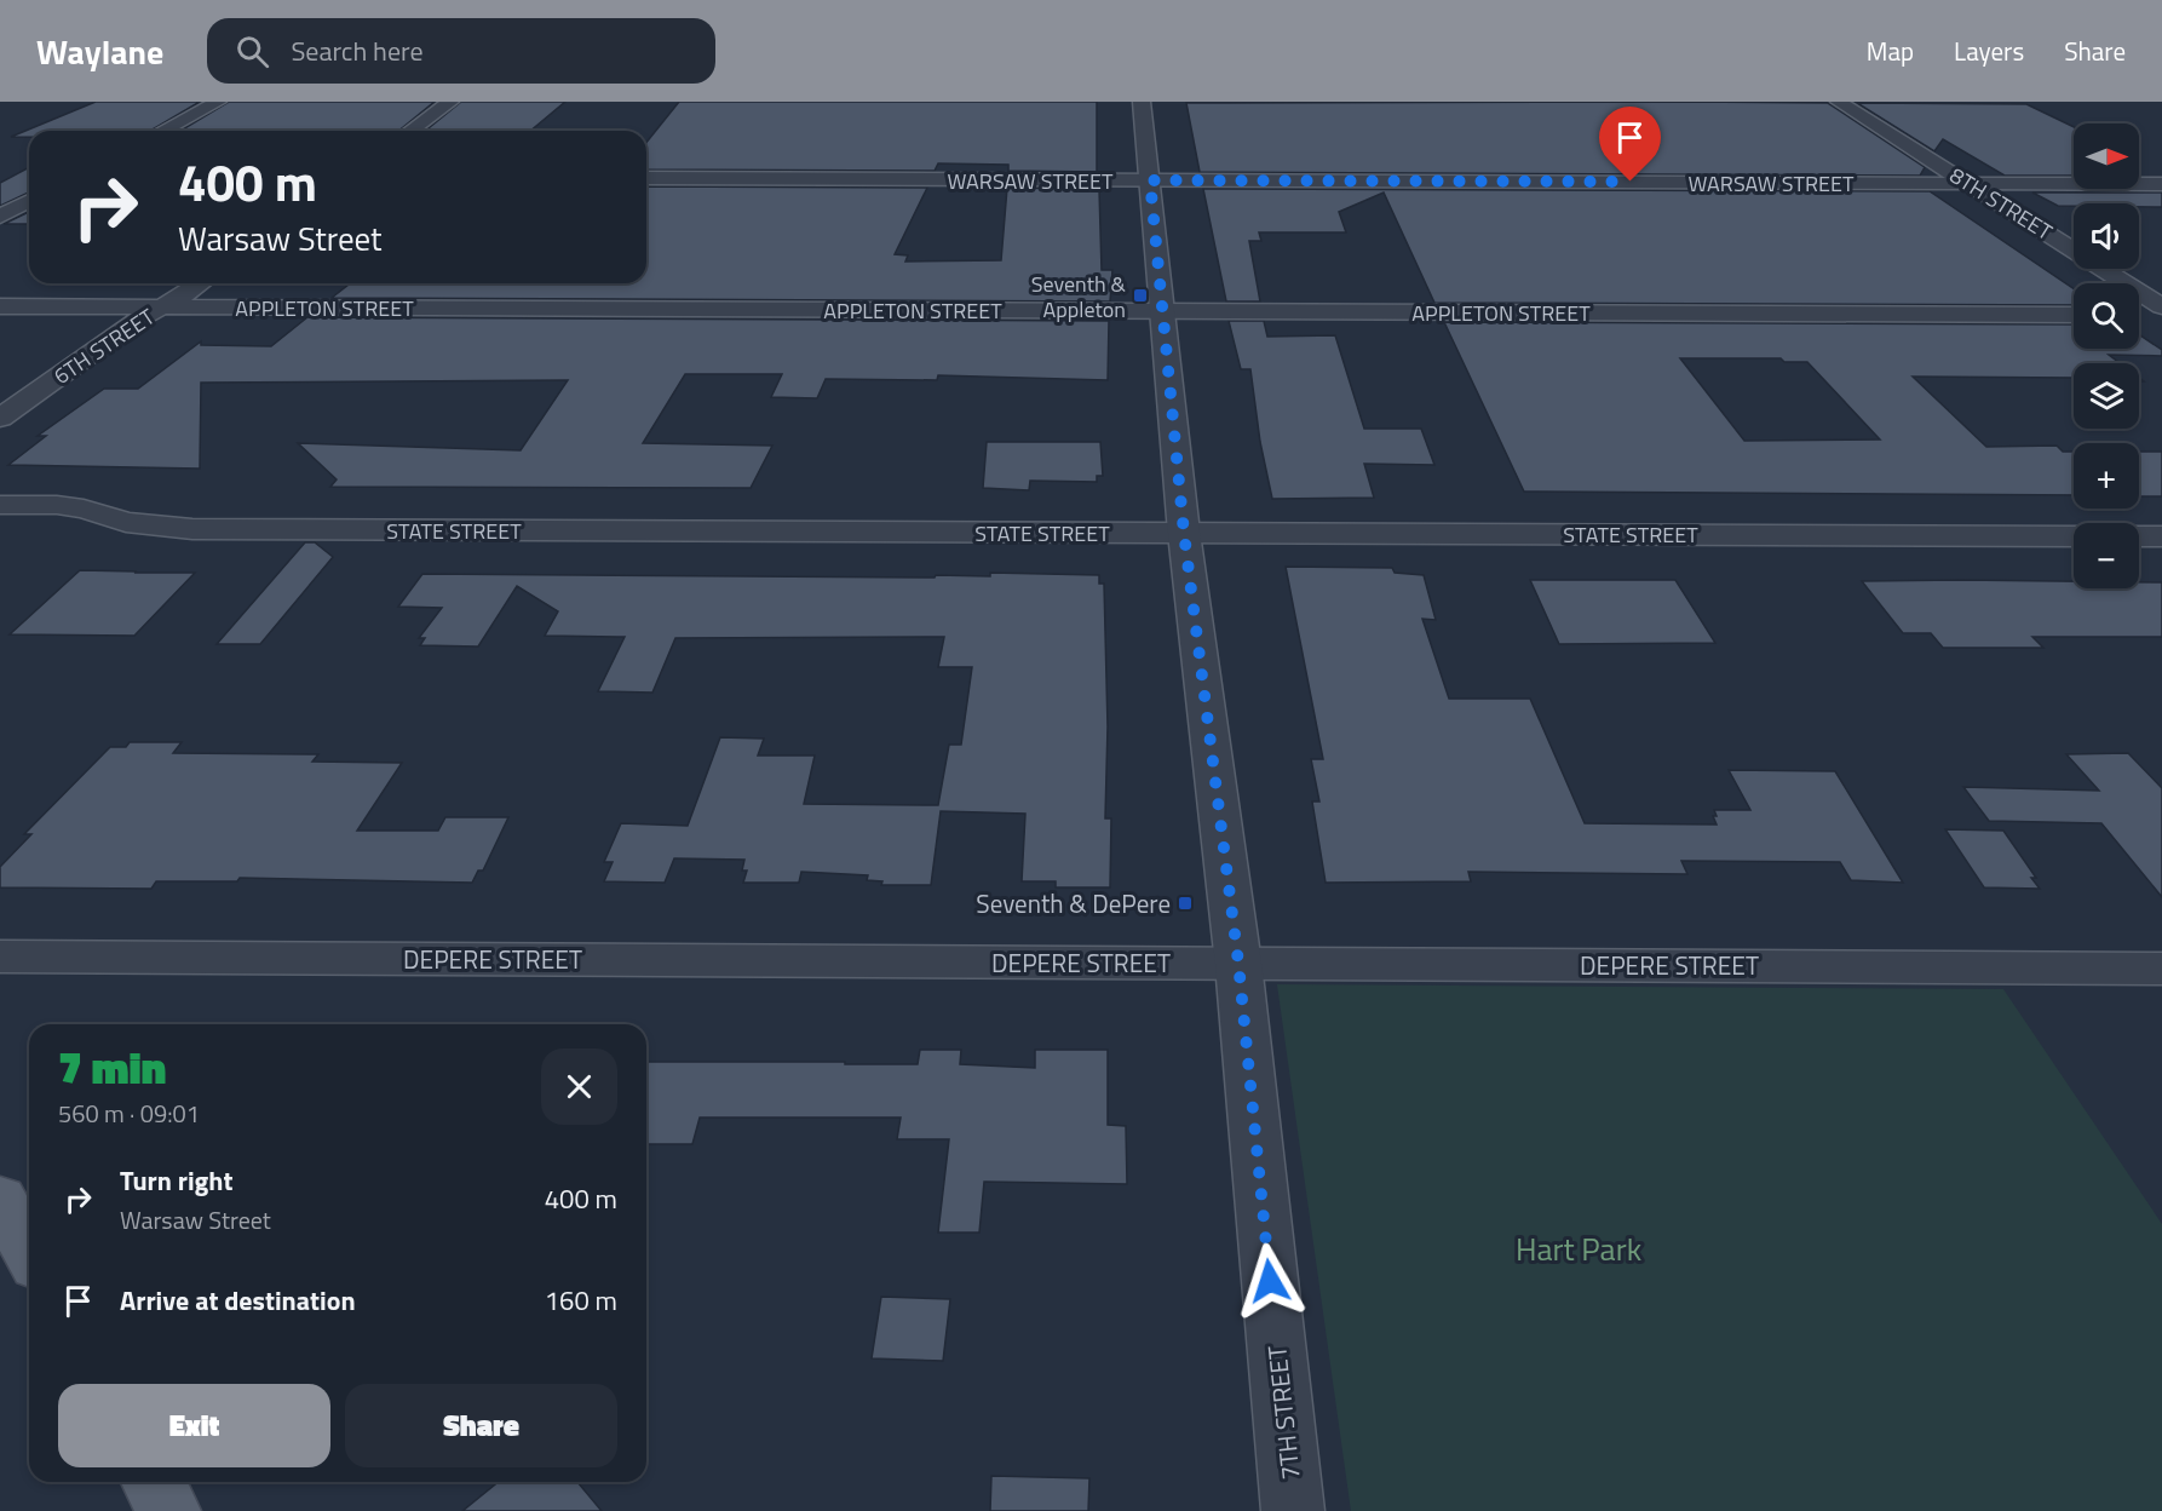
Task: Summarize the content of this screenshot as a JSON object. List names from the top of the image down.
{
  "streets": {
    "street": [
      "WARSAW STREET",
      "8TH STREET",
      "APPLETON STREET",
      "6TH STREET",
      "STATE STREET",
      "DEPERE STREET",
      "7TH STREET"
    ]
  },
  "crossings": [
    ["WARSAW STREET", "8TH STREET"],
    ["WARSAW STREET", "7TH STREET"],
    ["APPLETON STREET", "6TH STREET"],
    ["APPLETON STREET", "7TH STREET"],
    ["STATE STREET", "7TH STREET"],
    ["DEPERE STREET", "7TH STREET"]
  ],
  "parks": ["Hart Park"],
  "places": {
    "transit": ["Seventh & Appleton", "Seventh & DePere"]
  },
  "north": "right",
  "page": {
    "header": "Waylane",
    "search": "Search here",
    "nav": ["Map", "Layers", "Share"],
    "map_buttons": ["+", "−"],
    "turn": ["400 m", "Warsaw Street"],
    "heading": ["7 min", "560 m · 09:01"],
    "list": [
      {
        "name": "Turn right",
        "note": "Warsaw Street",
        "value": "400 m"
      },
      {
        "name": "Arrive at destination",
        "value": "160 m"
      }
    ],
    "buttons": ["Exit", "Share"]
  }
}
